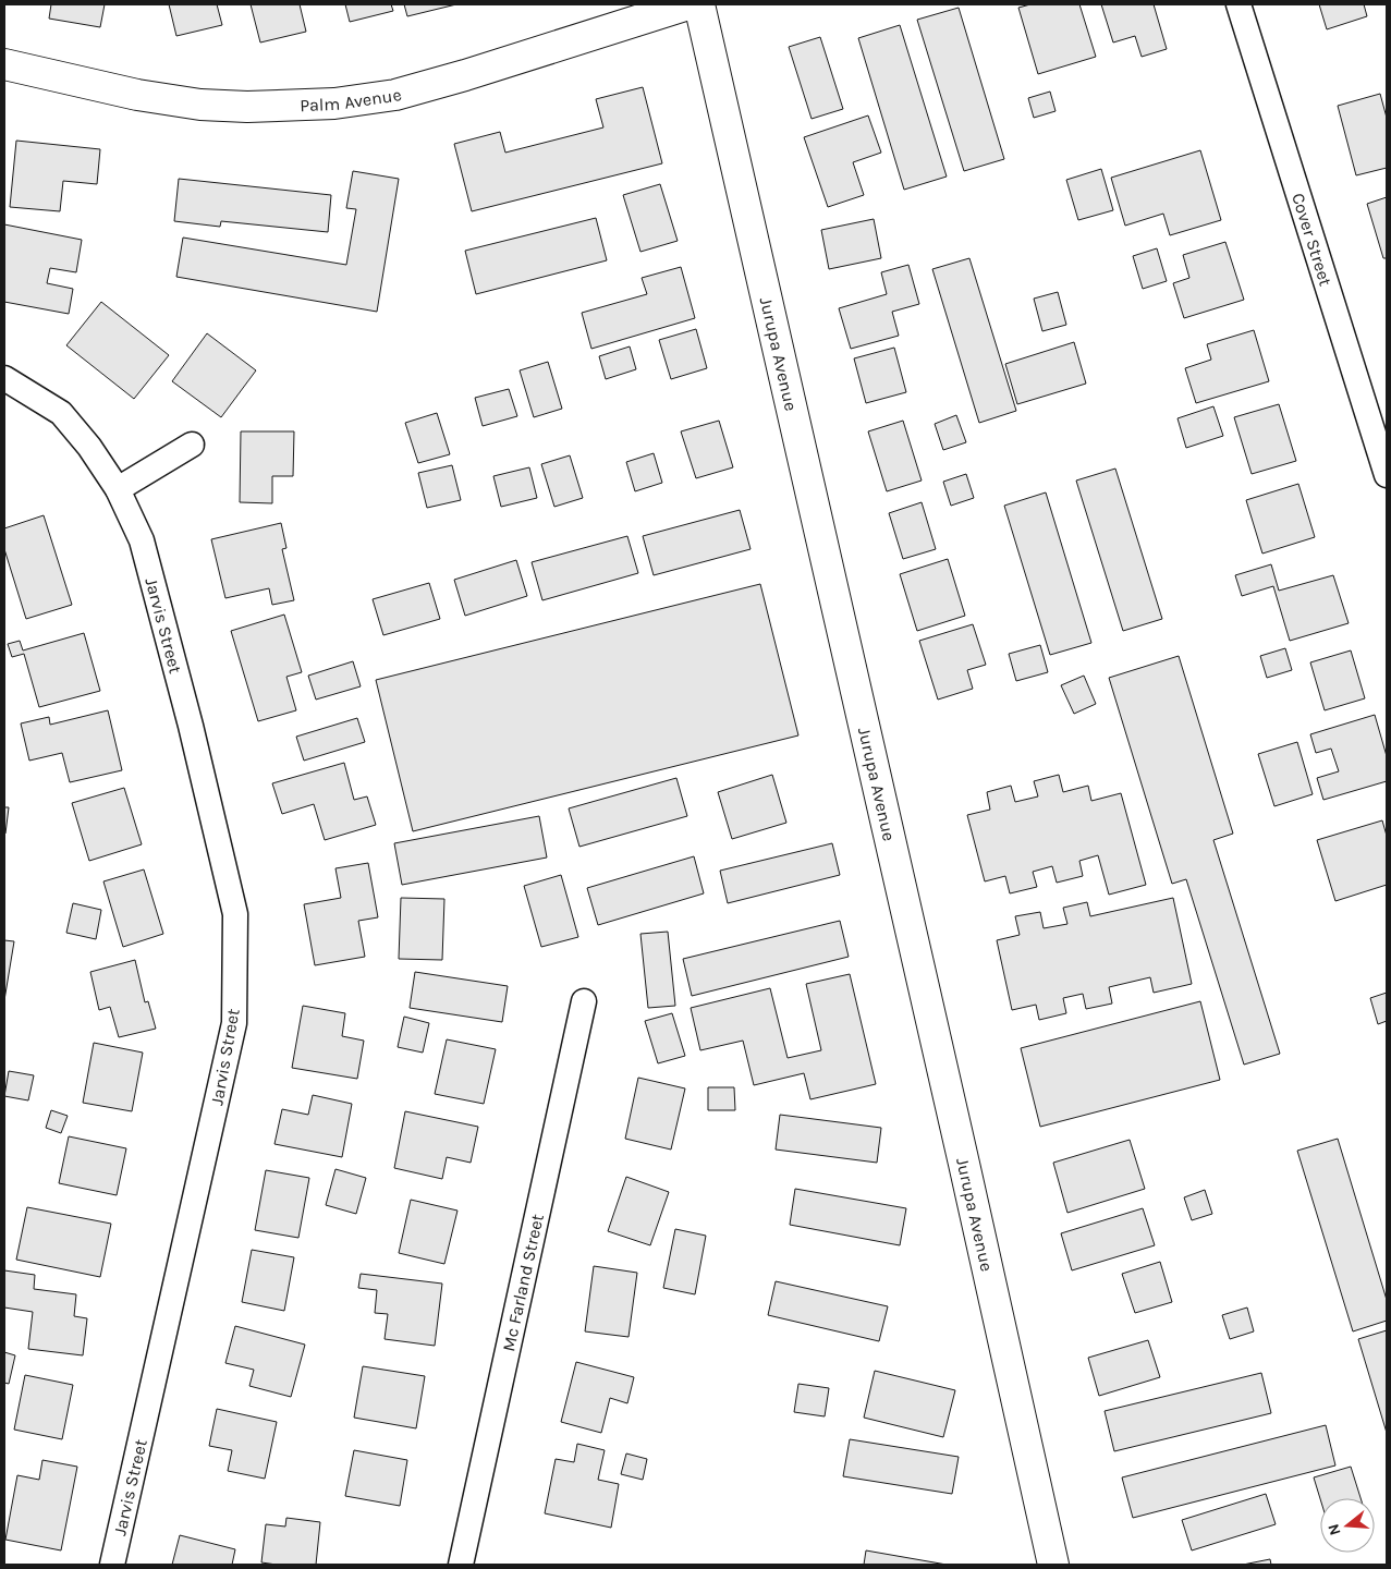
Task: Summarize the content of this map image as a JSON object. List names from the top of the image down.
{
  "streets": {
    "main road": ["Palm Avenue", "Jurupa Avenue"],
    "street": ["Cover Street", "Jarvis Street", "Mc Farland Street"]
  },
  "north": "left"
}
